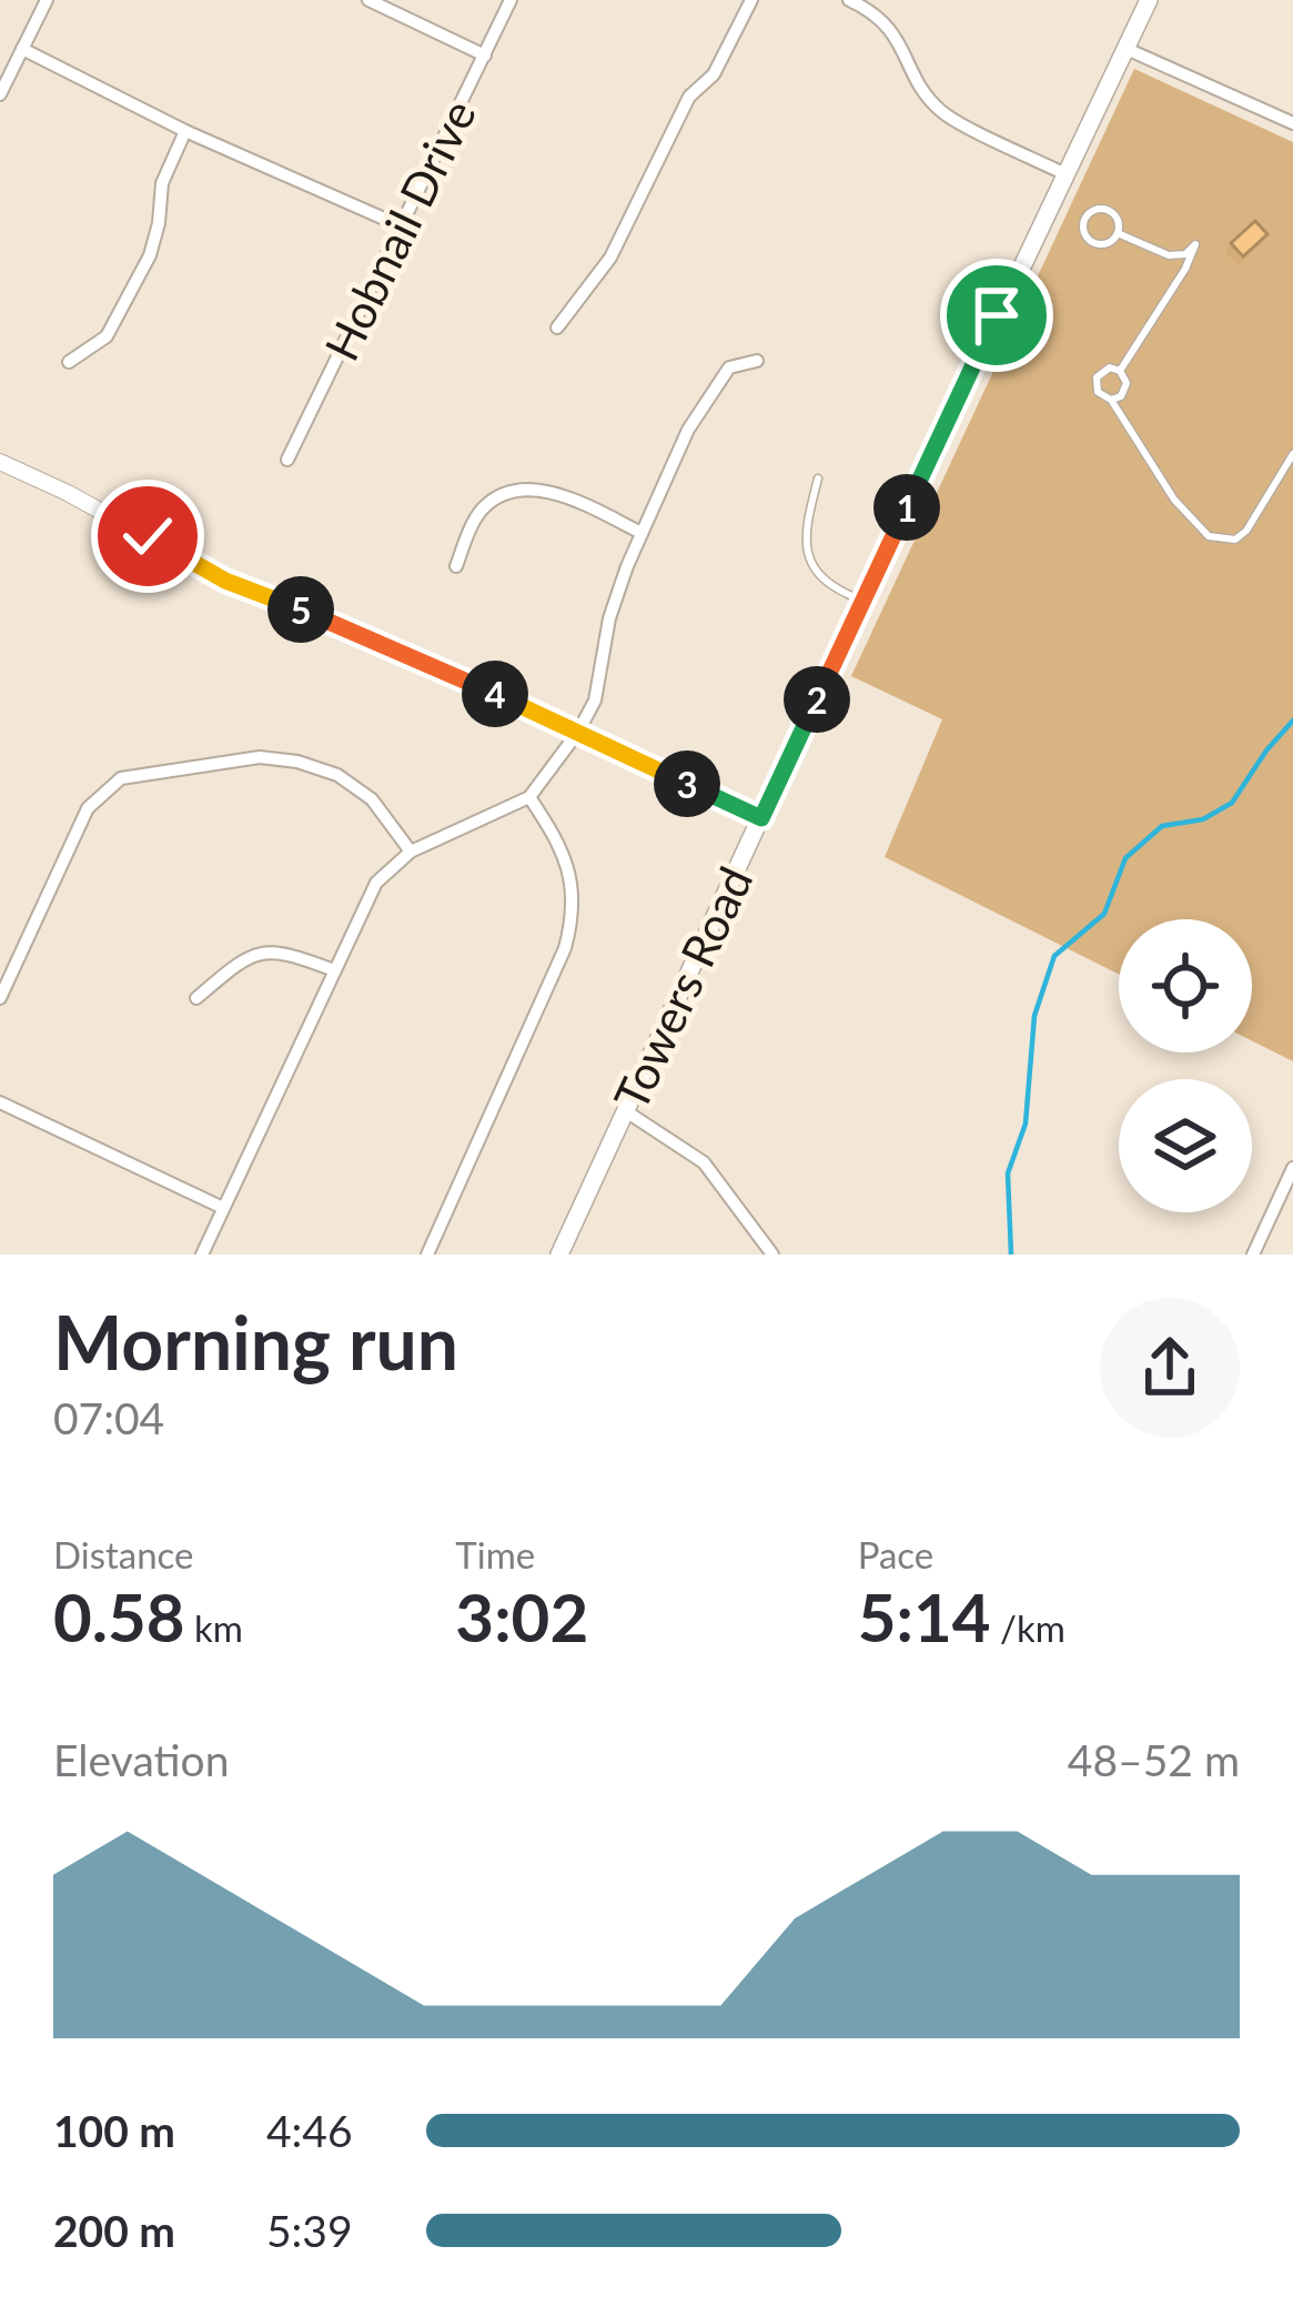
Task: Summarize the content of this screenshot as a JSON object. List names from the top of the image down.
{
  "streets": {
    "main road": ["Towers Road"],
    "street": ["Hobnail Drive"]
  },
  "page": {
    "pins": [
      "1",
      "5",
      "4",
      "2",
      "3"
    ],
    "heading": ["Morning run", "07:04"],
    "stats": [
      ["Distance", "0.58 km"],
      ["Time", "3:02"],
      ["Pace", "5:14 /km"]
    ],
    "chart": ["Elevation", "48–52 m"],
    "list": [
      {
        "name": "100 m",
        "note": "4:46"
      },
      {
        "name": "200 m",
        "note": "5:39"
      }
    ]
  }
}
